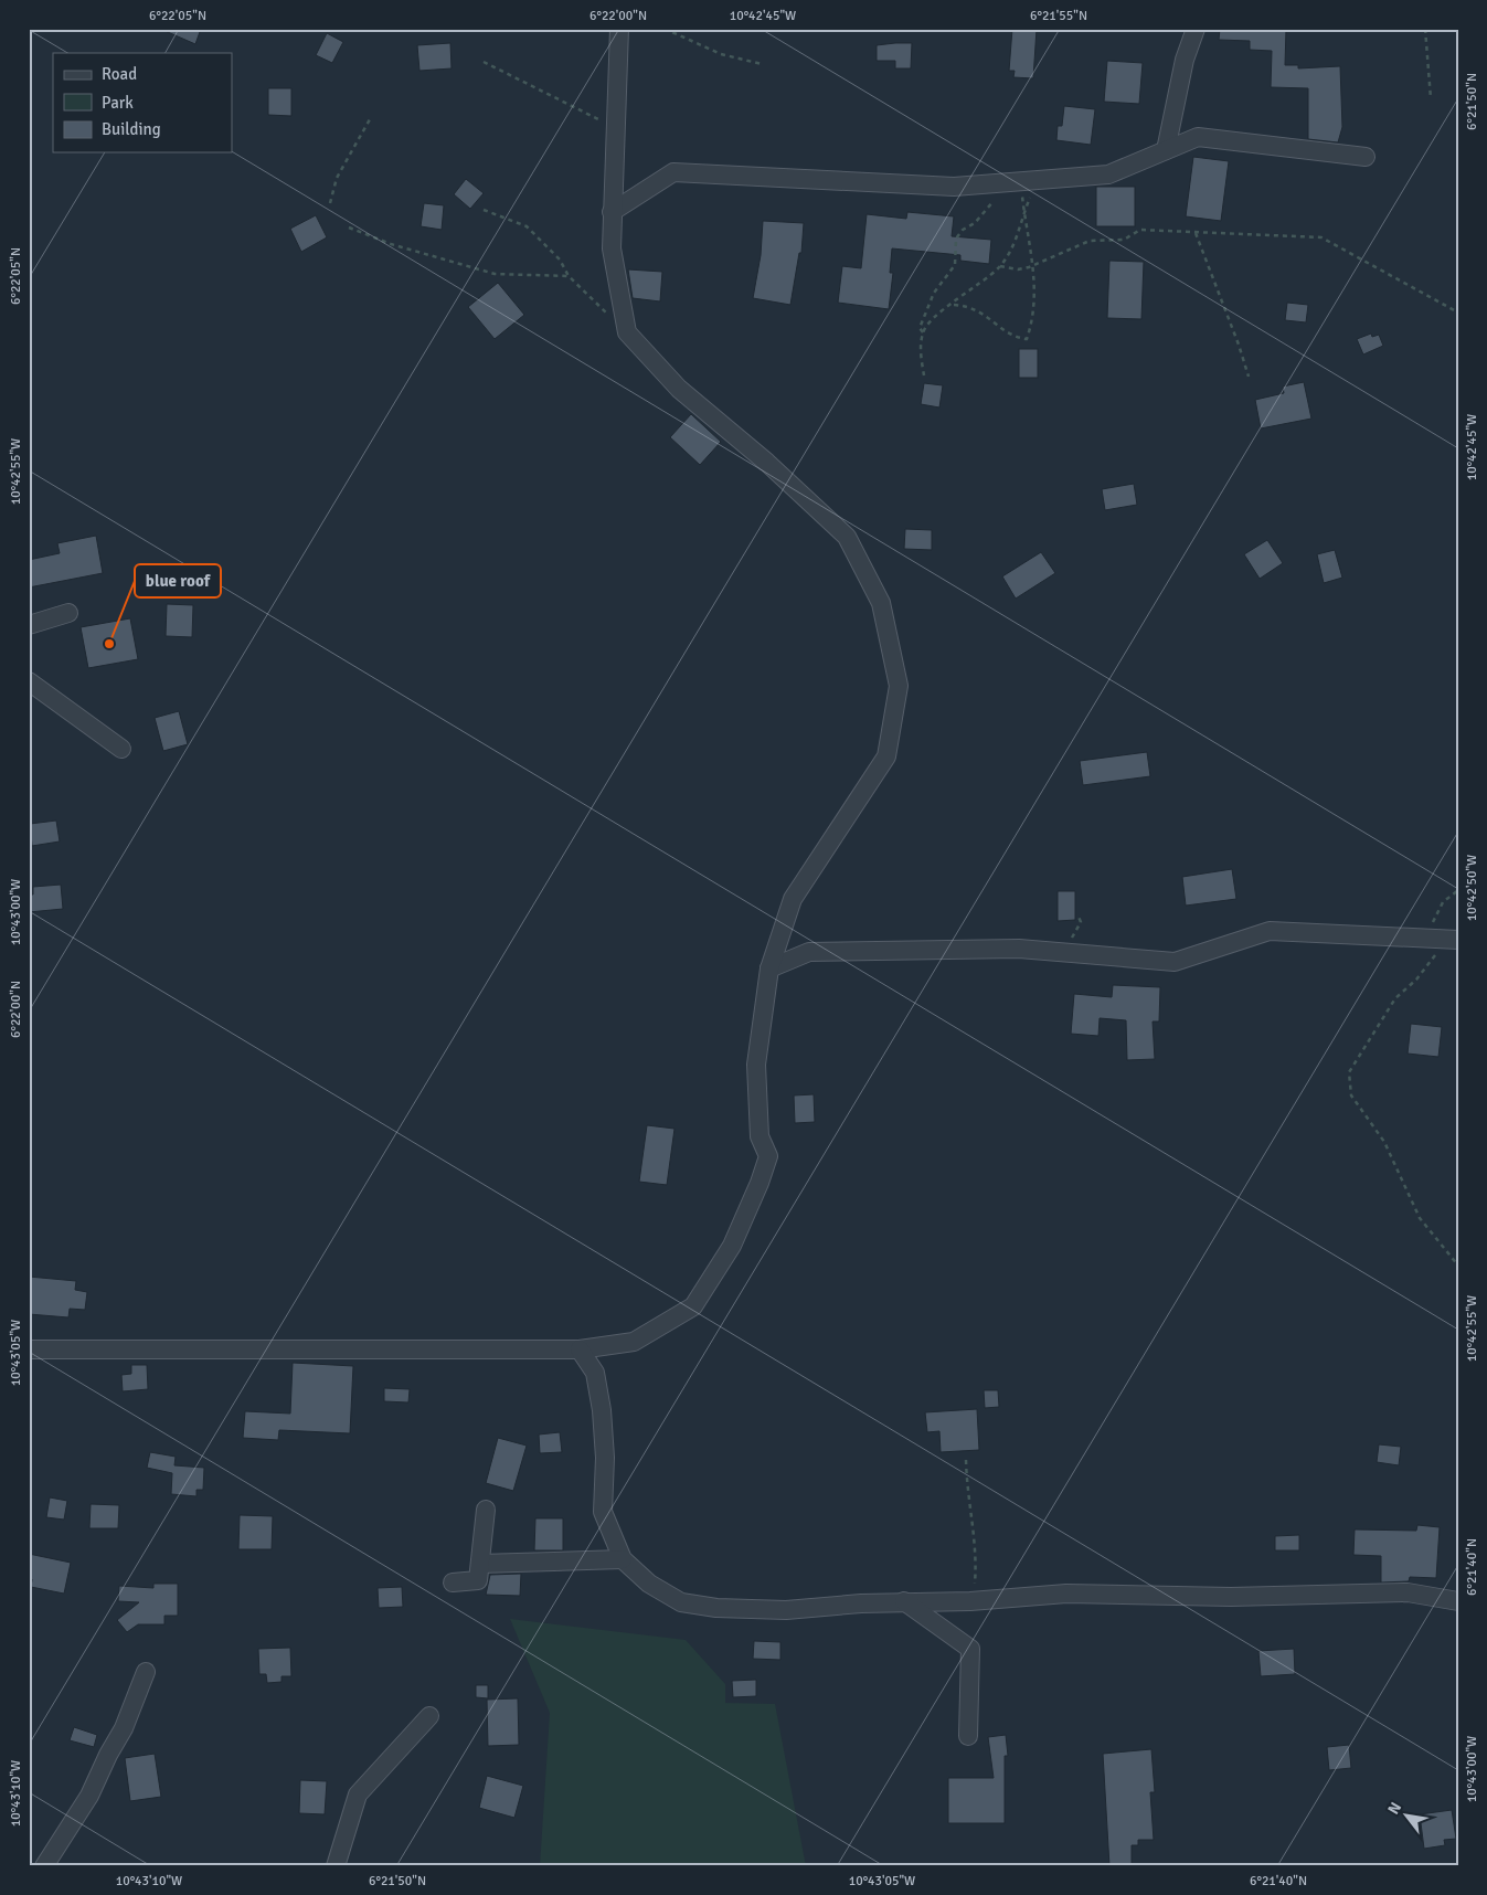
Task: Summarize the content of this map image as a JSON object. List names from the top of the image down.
{
  "places": ["blue roof"],
  "legend": ["Road", "Park", "Building"],
  "north": "top left",
  "coordinates": [
    "6°22'05\"N",
    "6°22'00\"N",
    "10°42'45\"W",
    "6°21'55\"N",
    "6°21'50\"N",
    "10°42'55\"W",
    "10°42'50\"W",
    "10°43'00\"W",
    "10°43'05\"W",
    "6°21'40\"N",
    "10°43'10\"W"
  ]
}
